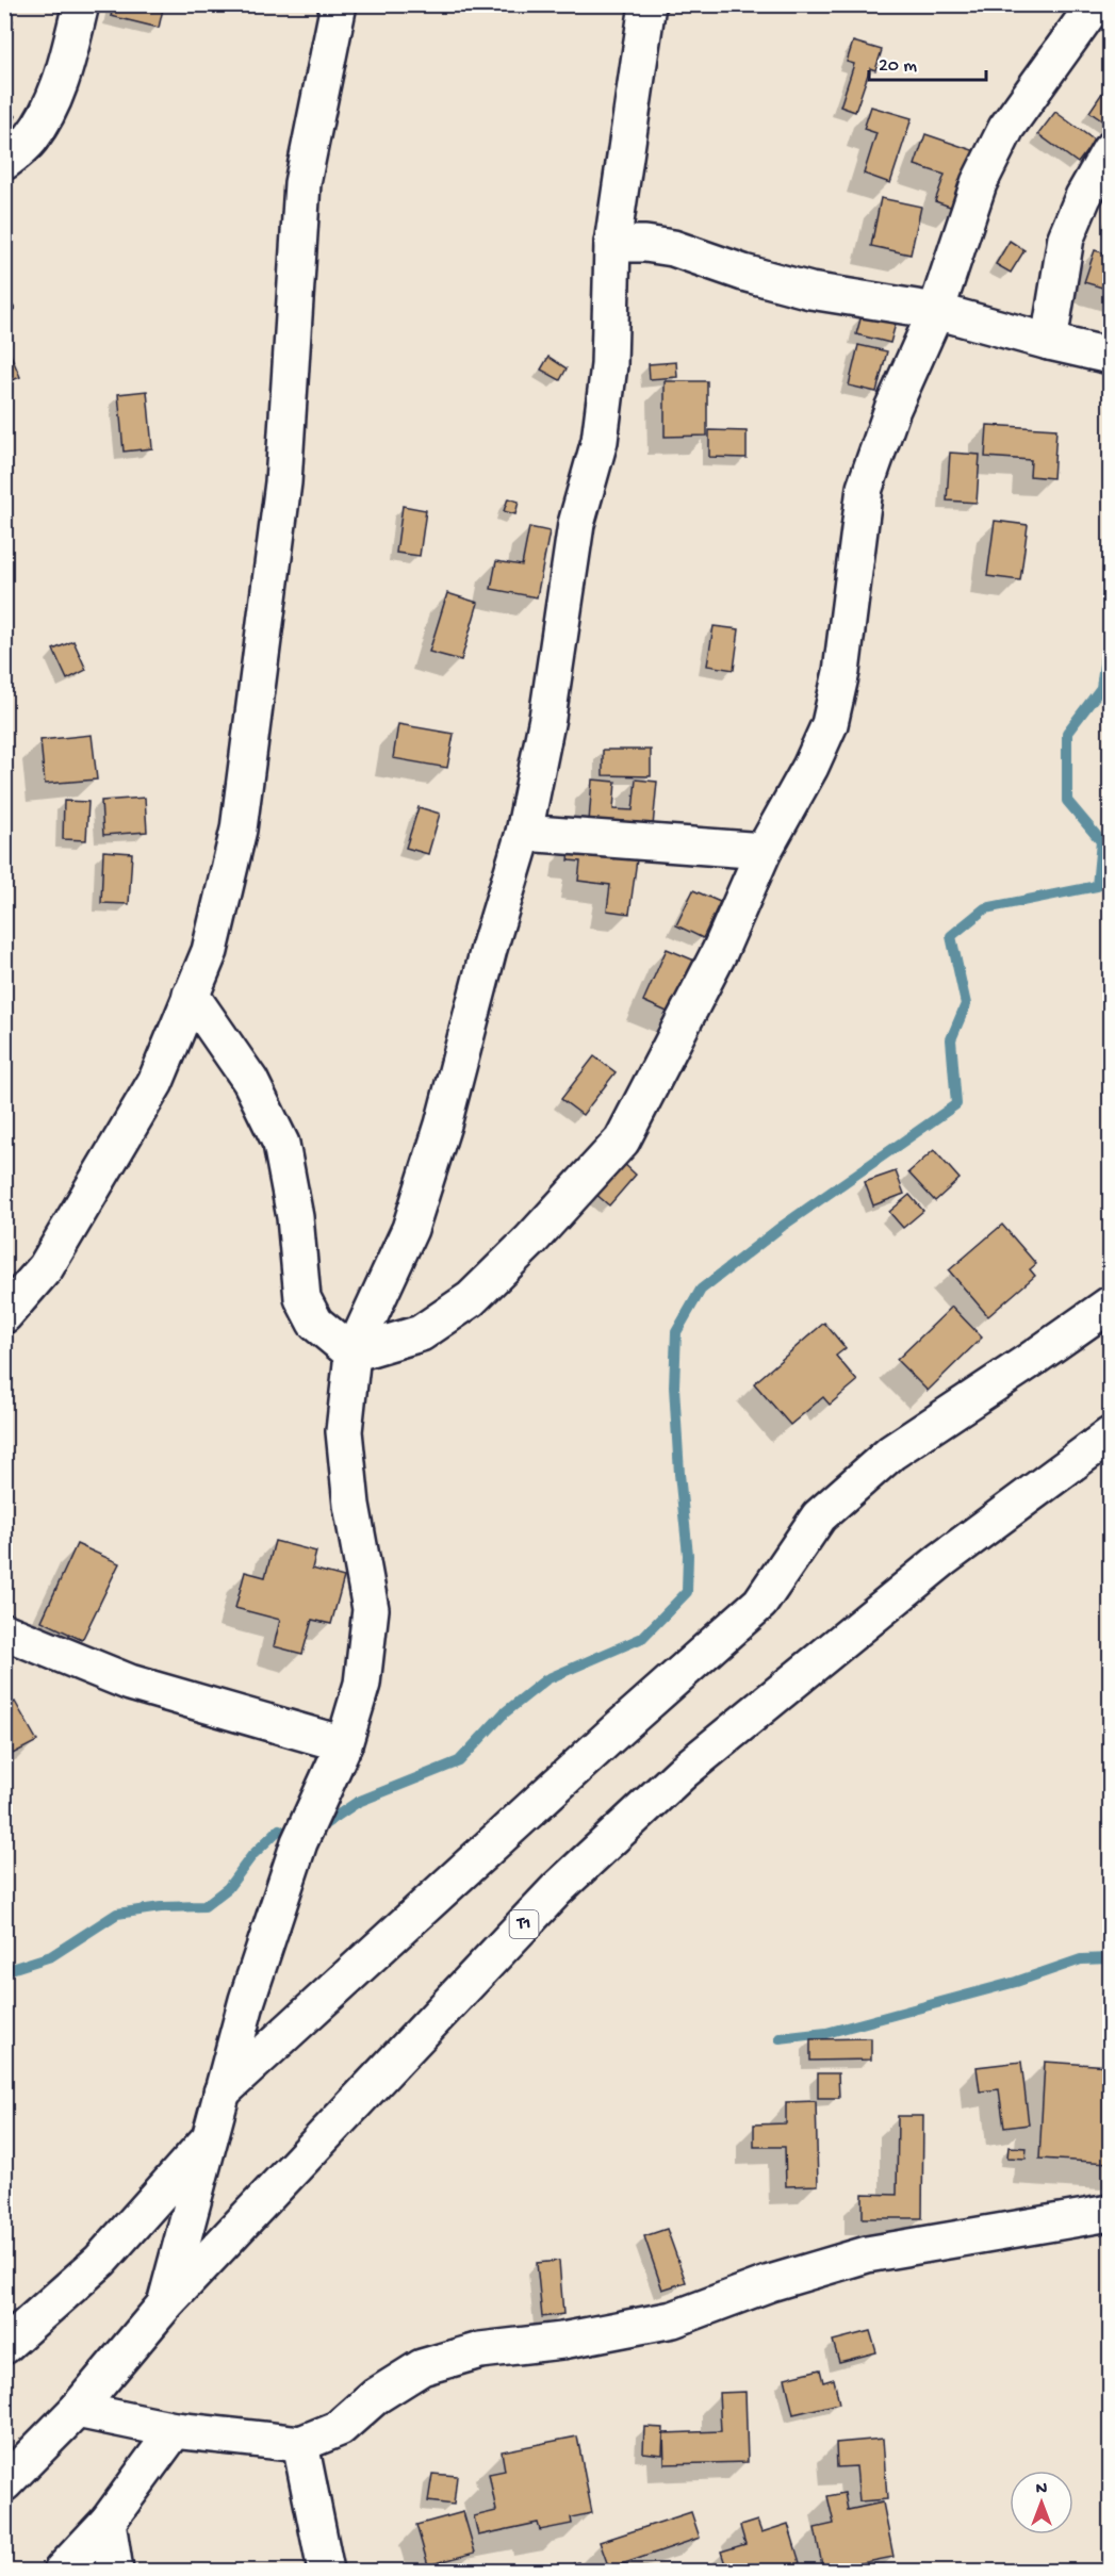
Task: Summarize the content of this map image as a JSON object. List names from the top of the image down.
{
  "streets": {
    "main road": ["T1"]
  },
  "scale_bar": "20 m",
  "north": "top"
}
